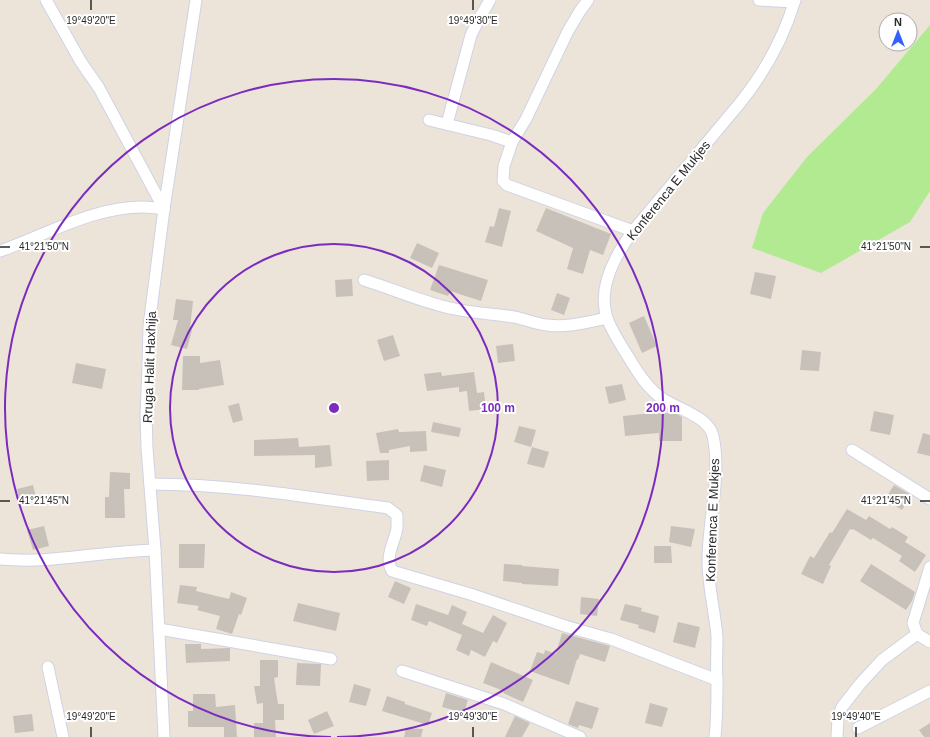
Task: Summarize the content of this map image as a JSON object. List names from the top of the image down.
{
  "streets": {
    "street": ["Konferenca E Mukjes", "Rruga Halit Haxhija"]
  },
  "north": "top",
  "coordinates": [
    "19°49'20\"E",
    "19°49'30\"E",
    "41°21'50\"N",
    "41°21'45\"N",
    "19°49'40\"E"
  ],
  "rings": ["100 m", "200 m"]
}
